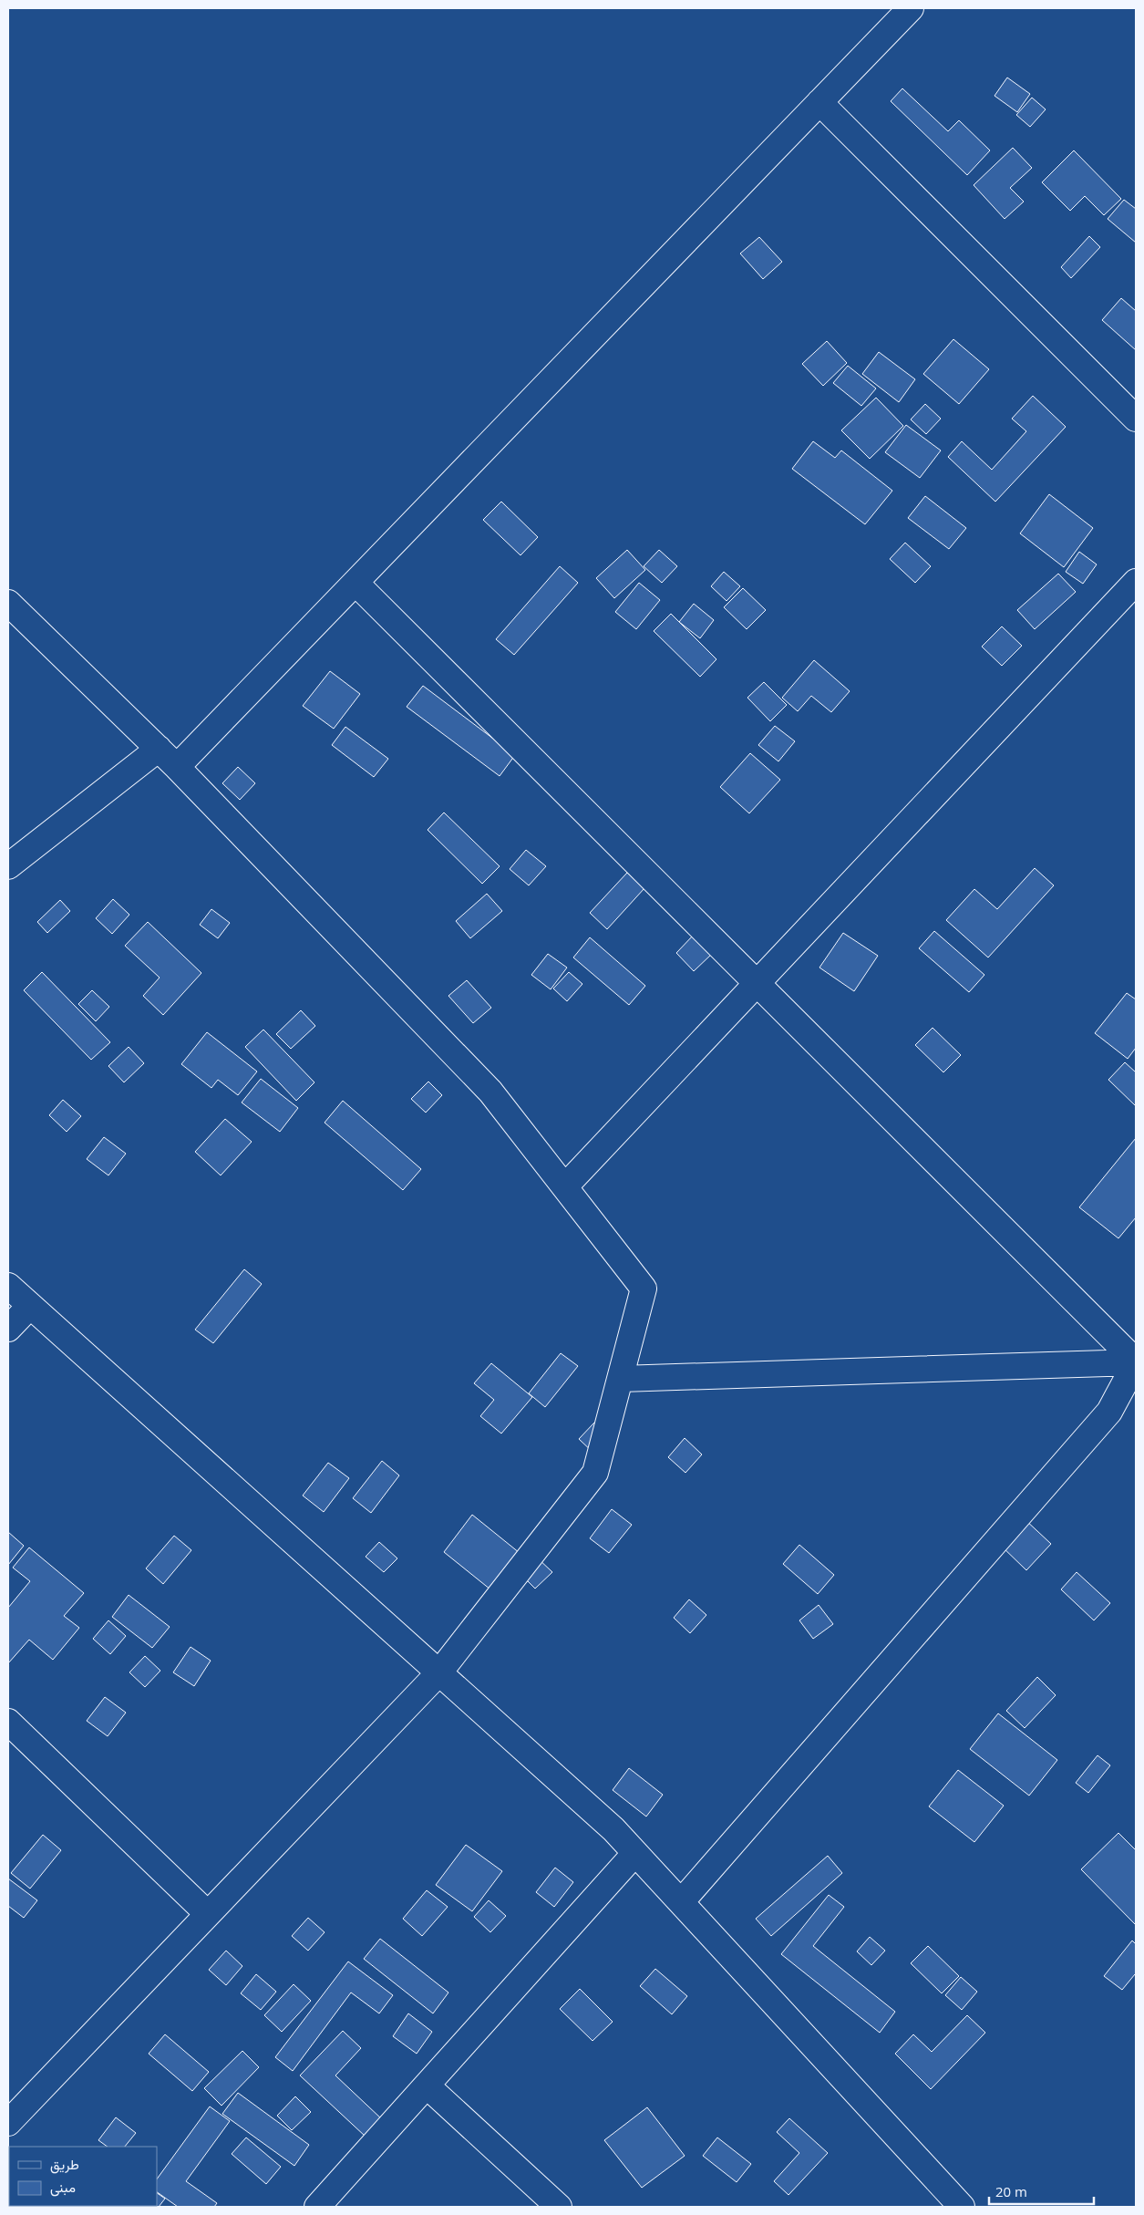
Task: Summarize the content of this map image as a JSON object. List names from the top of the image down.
{
  "legend": ["طريق", "مبنى"],
  "scale_bar": "20 m"
}
